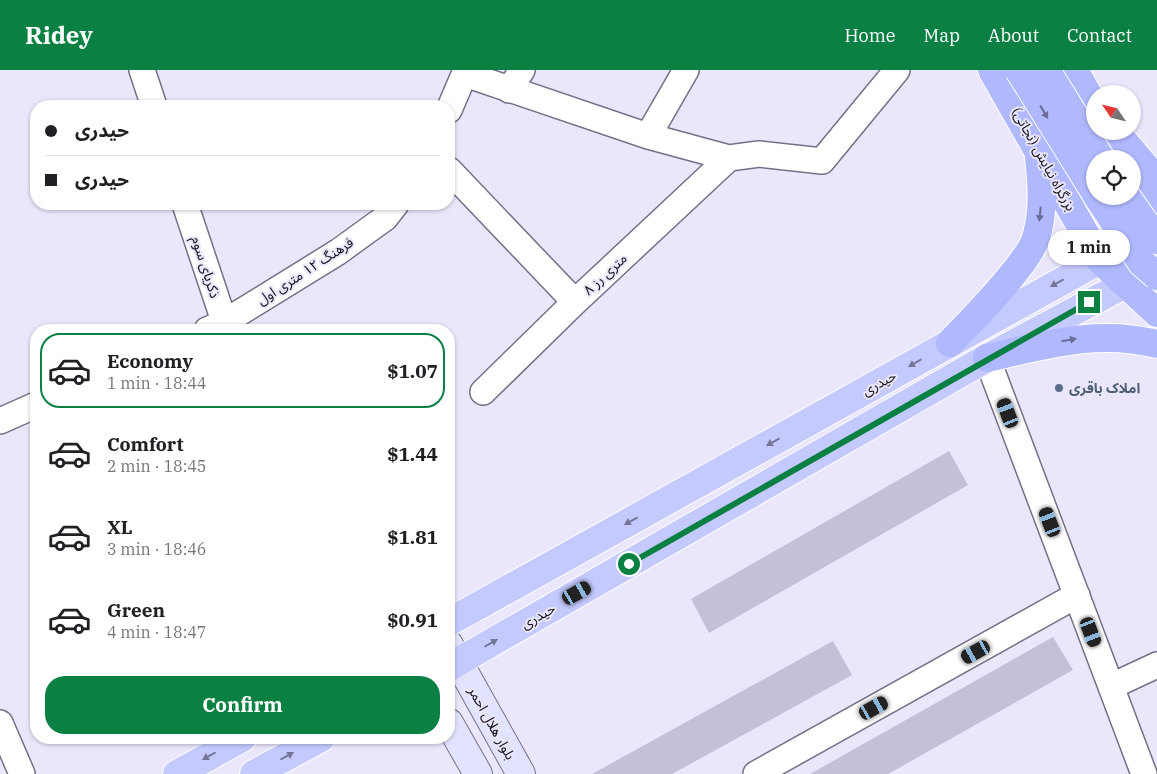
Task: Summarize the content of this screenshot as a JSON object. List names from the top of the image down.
{
  "streets": {
    "highway": ["بزرگراه نیایش (نجاتی)"],
    "main road": ["حیدری", "بلوار هلال احمر"],
    "street": ["ذکریای سوم", "فرهنگ ۱۲ متری اول", "۸ متری رز"]
  },
  "crossings": [
    ["بزرگراه نیایش (نجاتی)", "حیدری"]
  ],
  "places": ["املاک باقری"],
  "north": "top left",
  "page": {
    "header": "Ridey",
    "nav": [
      "Home",
      "Map",
      "About",
      "Contact"
    ],
    "banner": ["حیدری", "حیدری"],
    "bubble": "1 min",
    "list": [
      {
        "name": "Economy",
        "note": "1 min · 18:44",
        "value": "$1.07"
      },
      {
        "name": "Comfort",
        "note": "2 min · 18:45",
        "value": "$1.44"
      },
      {
        "name": "XL",
        "note": "3 min · 18:46",
        "value": "$1.81"
      },
      {
        "name": "Green",
        "note": "4 min · 18:47",
        "value": "$0.91"
      }
    ],
    "buttons": "Confirm"
  }
}
